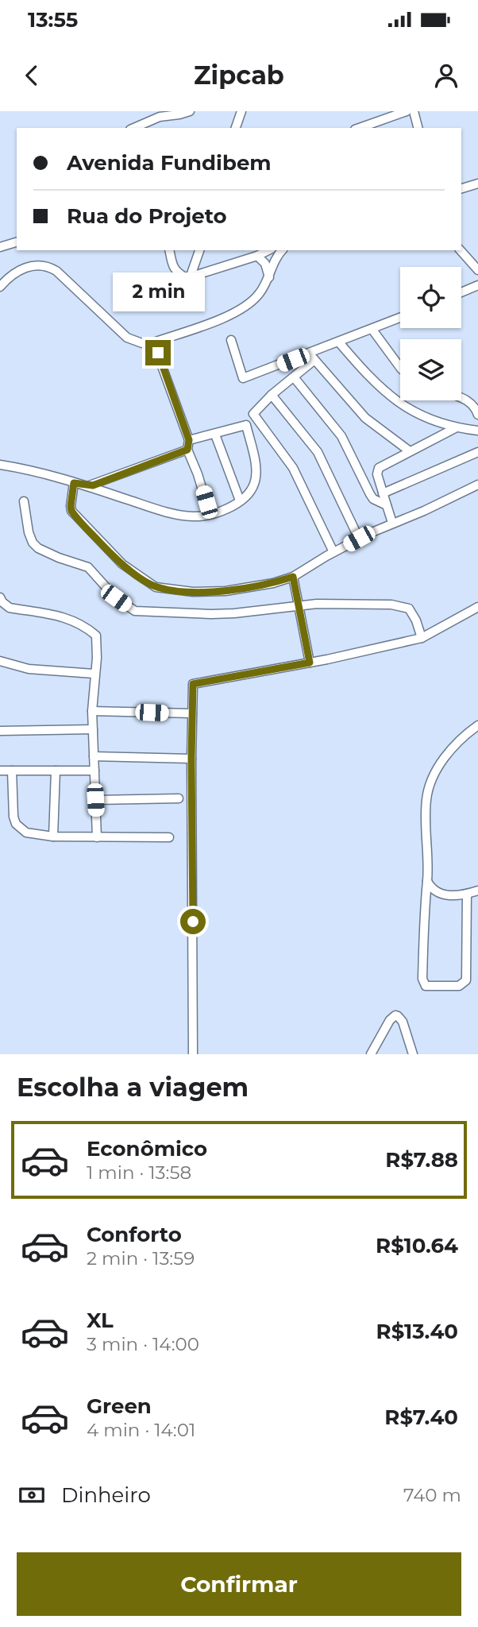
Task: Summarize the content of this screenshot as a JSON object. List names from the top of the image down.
{
  "page": {
    "status": "13:55",
    "header": "Zipcab",
    "banner": ["Avenida Fundibem", "Rua do Projeto"],
    "bubble": "2 min",
    "heading": "Escolha a viagem",
    "list": [
      {
        "name": "Econômico",
        "note": "1 min · 13:58",
        "value": "R$7.88"
      },
      {
        "name": "Conforto",
        "note": "2 min · 13:59",
        "value": "R$10.64"
      },
      {
        "name": "XL",
        "note": "3 min · 14:00",
        "value": "R$13.40"
      },
      {
        "name": "Green",
        "note": "4 min · 14:01",
        "value": "R$7.40"
      }
    ],
    "pay": ["Dinheiro", "740 m"],
    "buttons": "Confirmar"
  }
}
